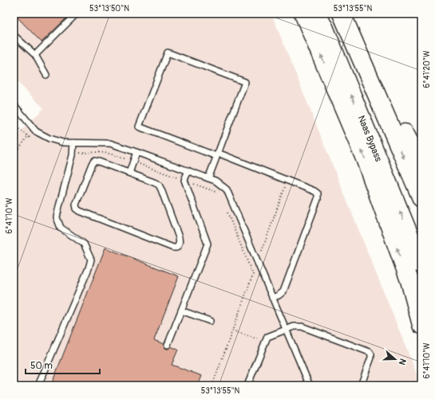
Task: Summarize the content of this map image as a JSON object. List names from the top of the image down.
{
  "streets": {
    "highway": ["Naas Bypass"]
  },
  "scale_bar": "50 m",
  "north": "right",
  "coordinates": [
    "53°13'50\"N",
    "53°13'55\"N",
    "6°41'20\"W",
    "6°41'10\"W"
  ]
}
